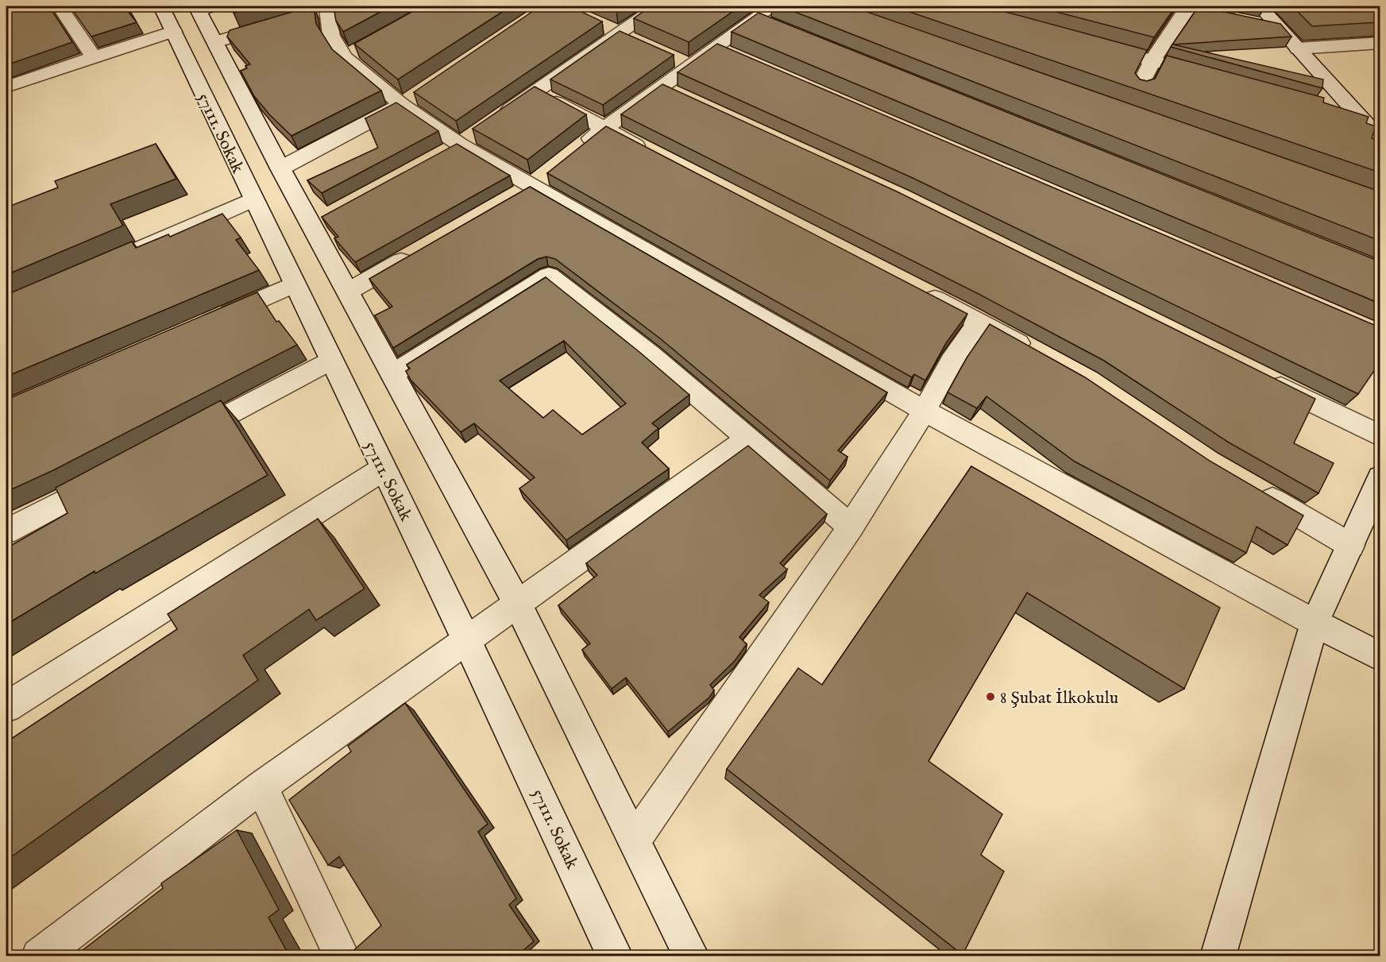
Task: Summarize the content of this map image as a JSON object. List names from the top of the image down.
{
  "streets": {
    "street": ["57111. Sokak"]
  },
  "places": ["8 Şubat İlkokulu"]
}
